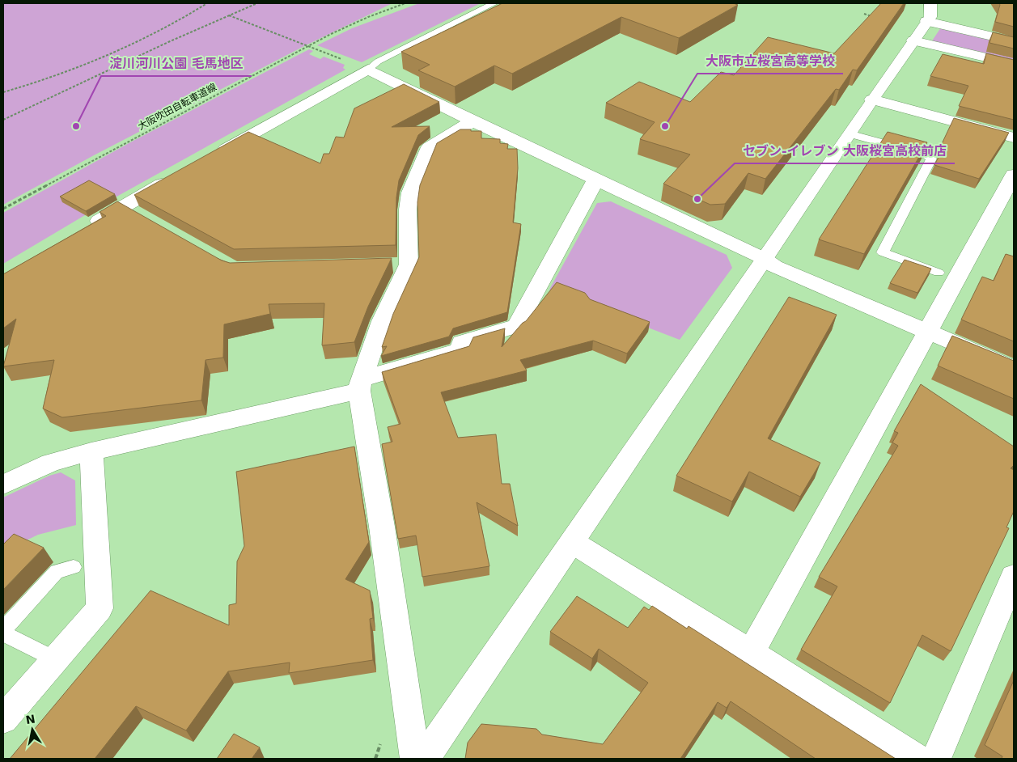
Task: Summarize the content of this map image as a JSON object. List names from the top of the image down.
{
  "streets": {
    "path": ["大阪吹田自転車道線"]
  },
  "places": ["淀川河川公園 毛馬地区", "大阪市立桜宮高等学校", "セブン-イレブン 大阪桜宮高校前店"],
  "north": "top"
}
